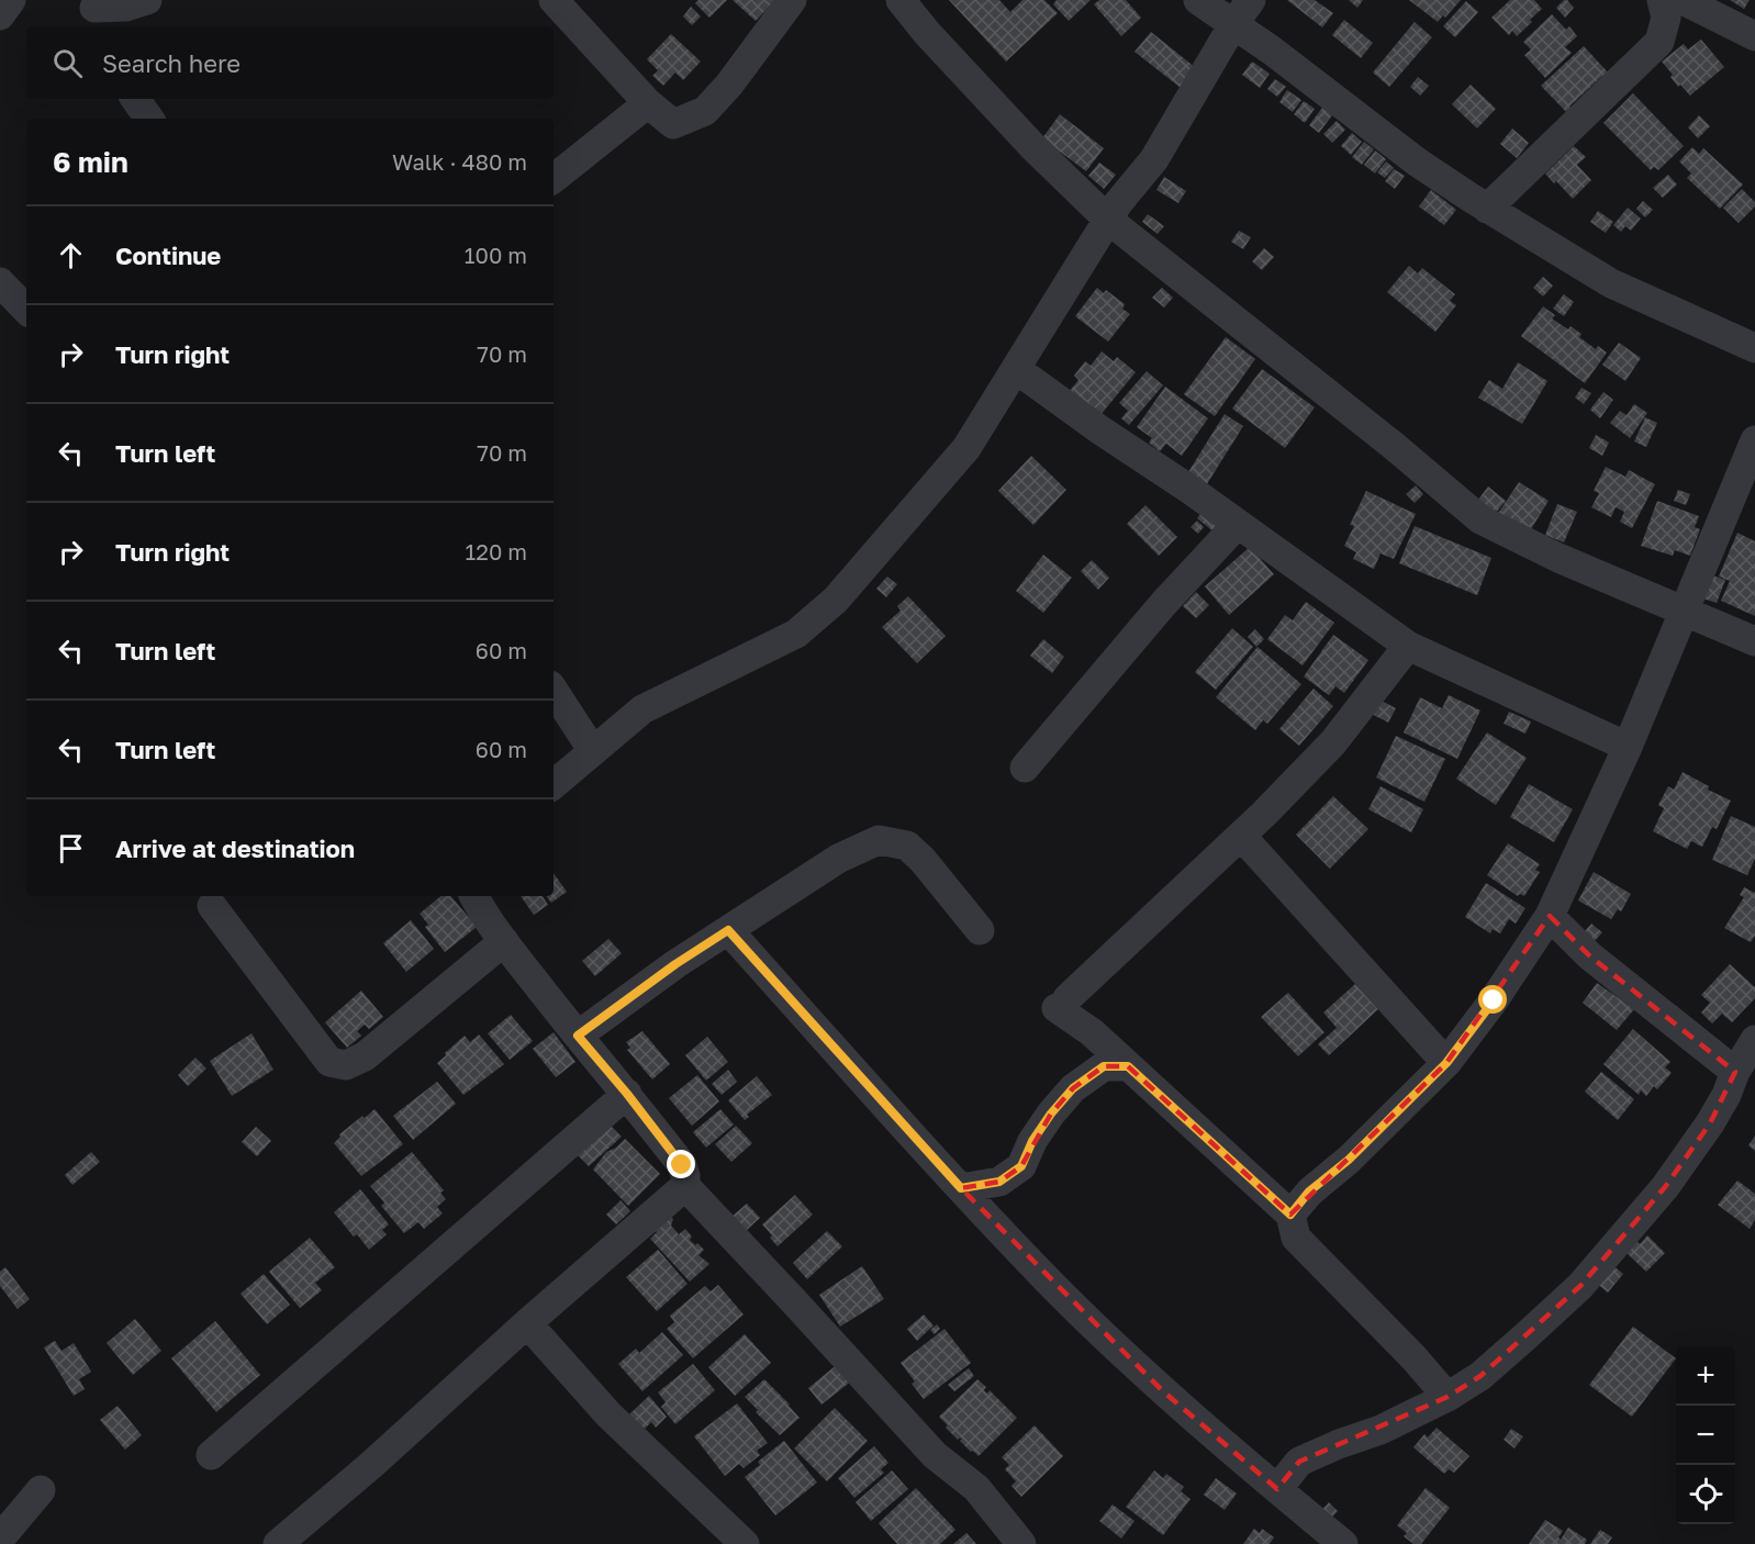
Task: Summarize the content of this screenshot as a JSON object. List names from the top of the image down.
{
  "page": {
    "search": "Search here",
    "heading": ["6 min", "Walk · 480 m"],
    "list": [
      ["Continue", "100 m"],
      ["Turn right", "70 m"],
      ["Turn left", "70 m"],
      ["Turn right", "120 m"],
      ["Turn left", "60 m"],
      ["Turn left", "60 m"],
      "Arrive at destination"
    ],
    "map_buttons": ["+", "−"]
  }
}
